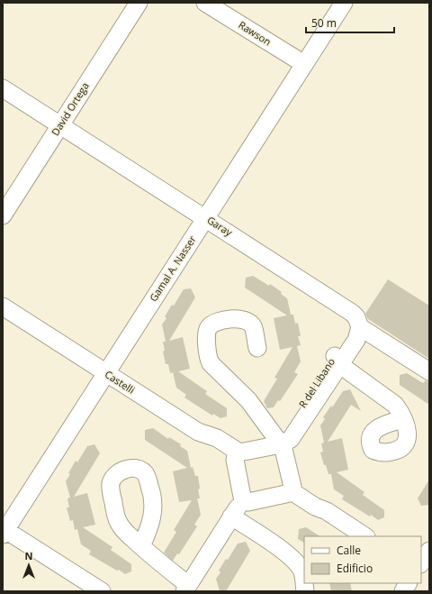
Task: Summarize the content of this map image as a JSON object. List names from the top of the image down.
{
  "streets": {
    "street": [
      "Rawson",
      "David Ortega",
      "Garay",
      "Gamal A. Nasser",
      "Castelli",
      "R del Libano"
    ]
  },
  "crossings": [
    ["Rawson", "Gamal A. Nasser"],
    ["David Ortega", "Garay"],
    ["Garay", "Gamal A. Nasser"],
    ["Garay", "R del Libano"],
    ["Gamal A. Nasser", "Castelli"]
  ],
  "legend": ["Calle", "Edificio"],
  "scale_bar": "50 m",
  "north": "top"
}
